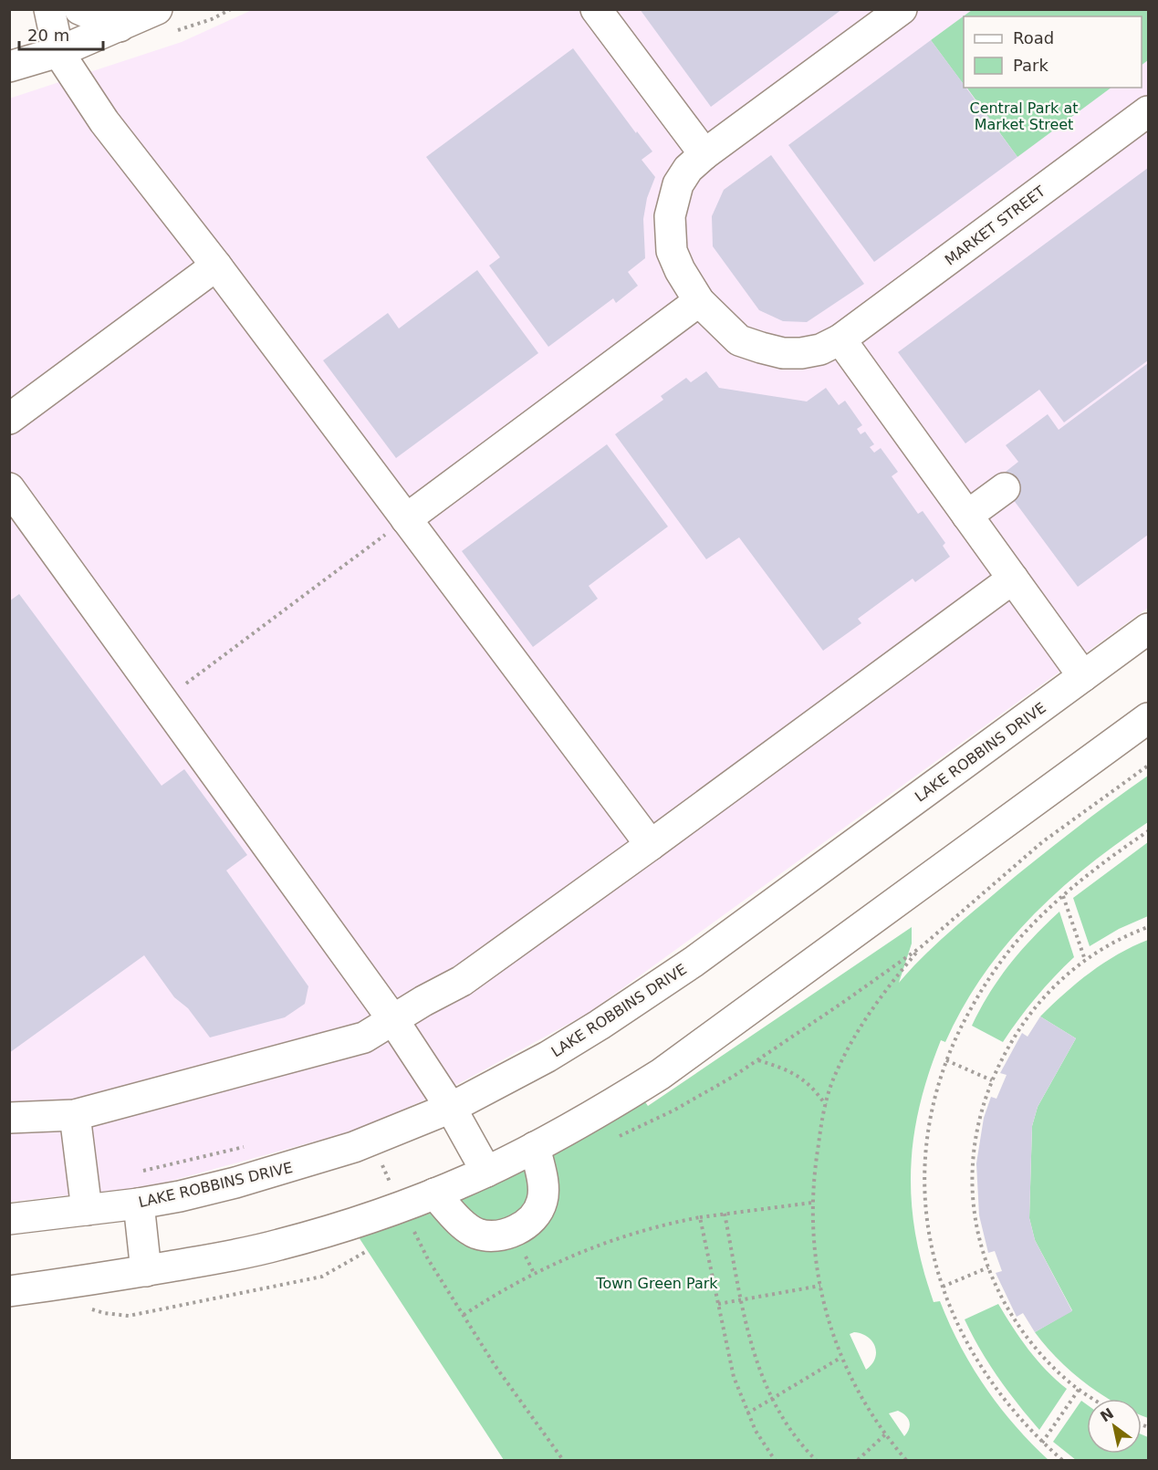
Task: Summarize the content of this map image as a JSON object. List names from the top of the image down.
{
  "streets": {
    "street": ["MARKET STREET", "LAKE ROBBINS DRIVE"]
  },
  "parks": ["Central Park at Market Street", "Town Green Park"],
  "legend": ["Road", "Park"],
  "scale_bar": "20 m",
  "north": "top left"
}
